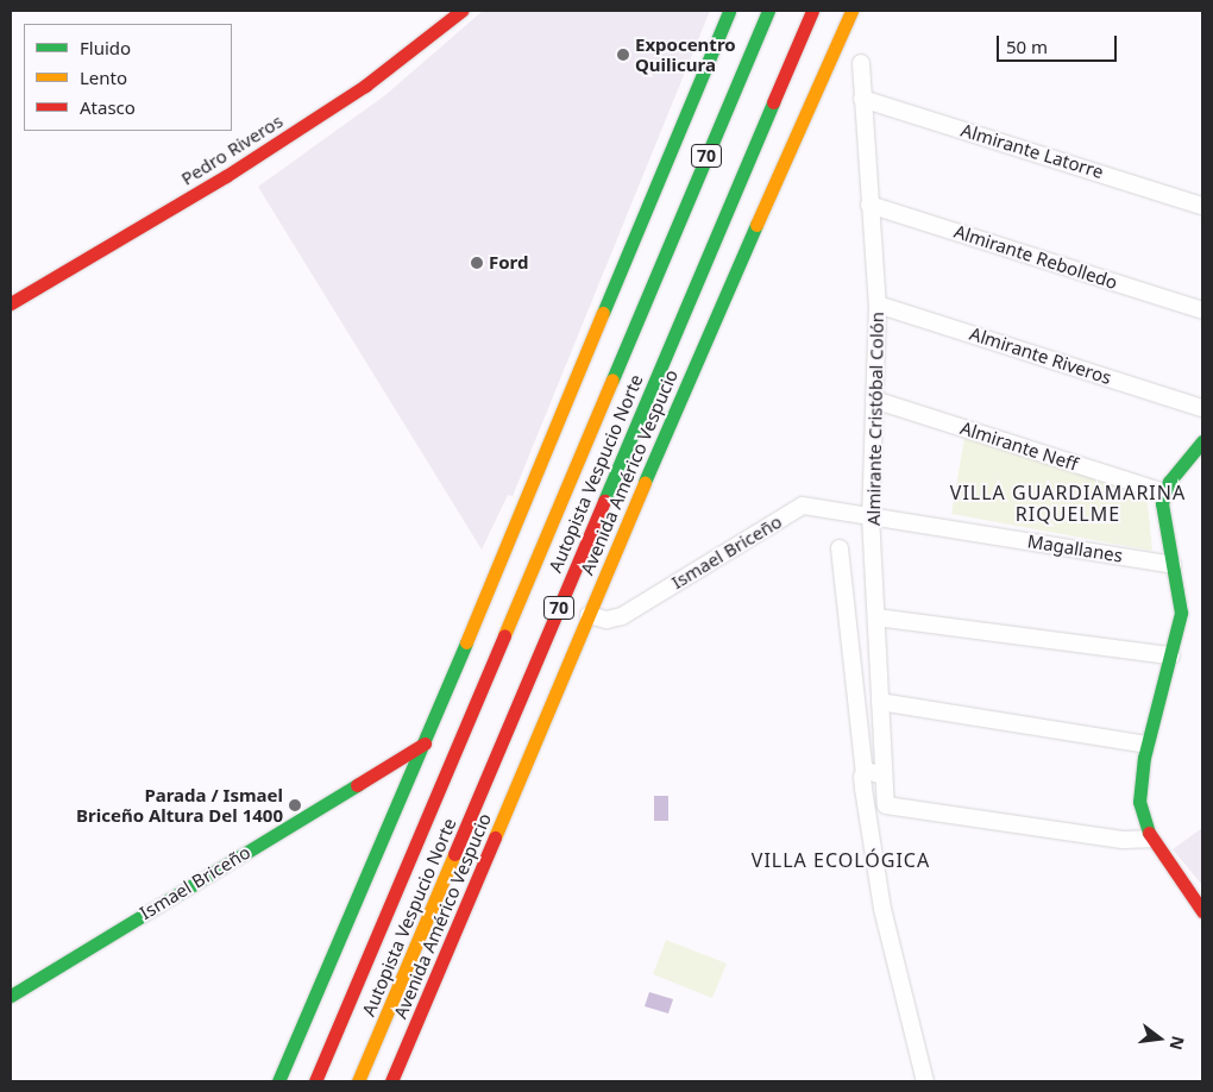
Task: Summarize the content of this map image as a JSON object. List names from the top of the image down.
{
  "streets": {
    "main road": [
      "Pedro Riveros",
      "70",
      "Avenida Américo Vespucio",
      "Autopista Vespucio Norte",
      "Ismael Briceño"
    ],
    "street": [
      "Almirante Latorre",
      "Almirante Rebolledo",
      "Almirante Riveros",
      "Almirante Cristóbal Colón",
      "Almirante Neff",
      "Magallanes"
    ]
  },
  "crossings": [
    ["Almirante Latorre", "Almirante Cristóbal Colón"],
    ["Almirante Rebolledo", "Almirante Cristóbal Colón"],
    ["Almirante Riveros", "Almirante Cristóbal Colón"],
    ["Almirante Cristóbal Colón", "Almirante Neff"],
    ["Almirante Cristóbal Colón", "Magallanes"],
    ["Almirante Cristóbal Colón", "Ismael Briceño"],
    ["Avenida Américo Vespucio", "Ismael Briceño"],
    ["Magallanes", "Ismael Briceño"]
  ],
  "districts": ["VILLA GUARDIAMARINA RIQUELME", "VILLA ECOLÓGICA"],
  "places": ["Expocentro Quilicura", "Ford", "Parada / Ismael Briceño Altura Del 1400"],
  "legend": ["Fluido", "Lento", "Atasco"],
  "scale_bar": "50 m",
  "north": "right"
}
